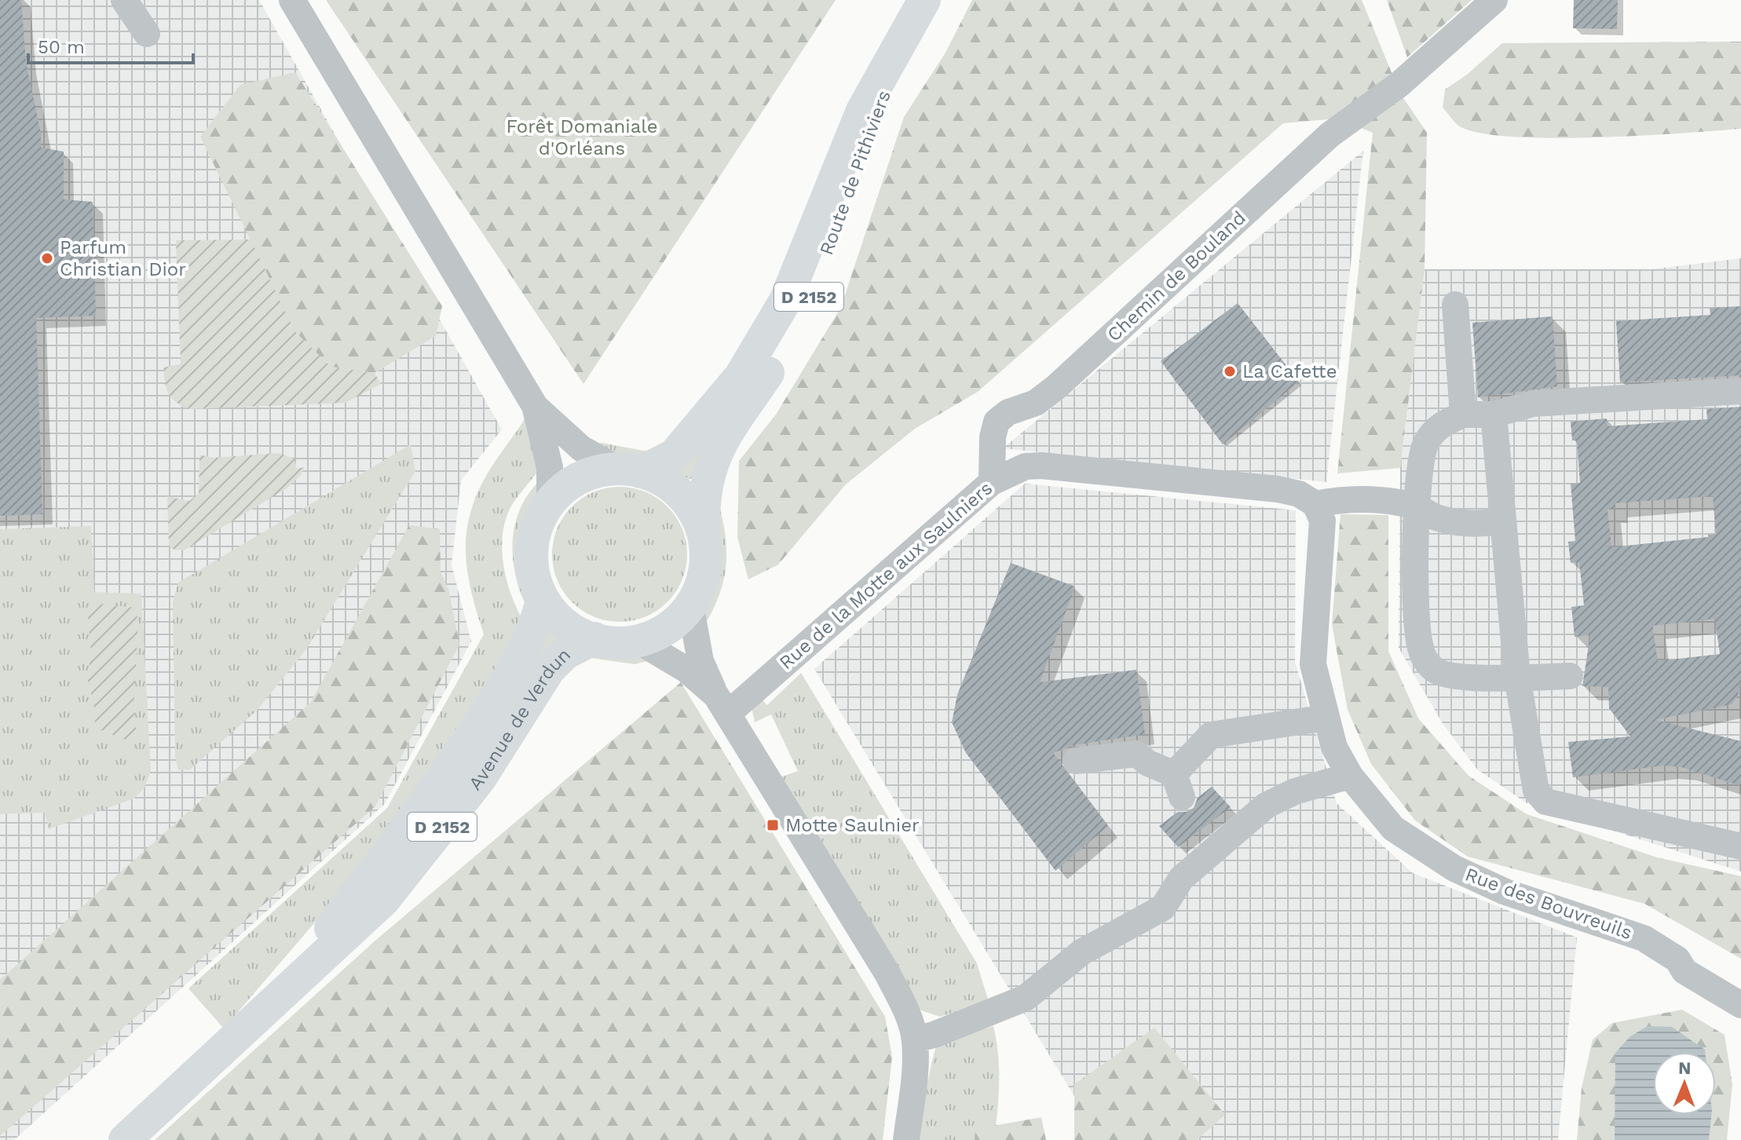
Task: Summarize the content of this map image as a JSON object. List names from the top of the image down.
{
  "streets": {
    "main road": ["Route de Pithiviers", "D 2152", "Avenue de Verdun"],
    "street": ["Chemin de Bouland", "Rue de la Motte aux Saulniers", "Rue des Bouvreuils"]
  },
  "crossings": [
    ["Route de Pithiviers", "Avenue de Verdun"],
    ["Chemin de Bouland", "Rue de la Motte aux Saulniers"],
    ["Rue de la Motte aux Saulniers", "Rue des Bouvreuils"]
  ],
  "parks": ["Forêt Domaniale d'Orléans"],
  "places": {
    "other": ["Parfum Christian Dior", "La Cafette"],
    "transit": ["Motte Saulnier"]
  },
  "scale_bar": "50 m",
  "north": "top"
}
